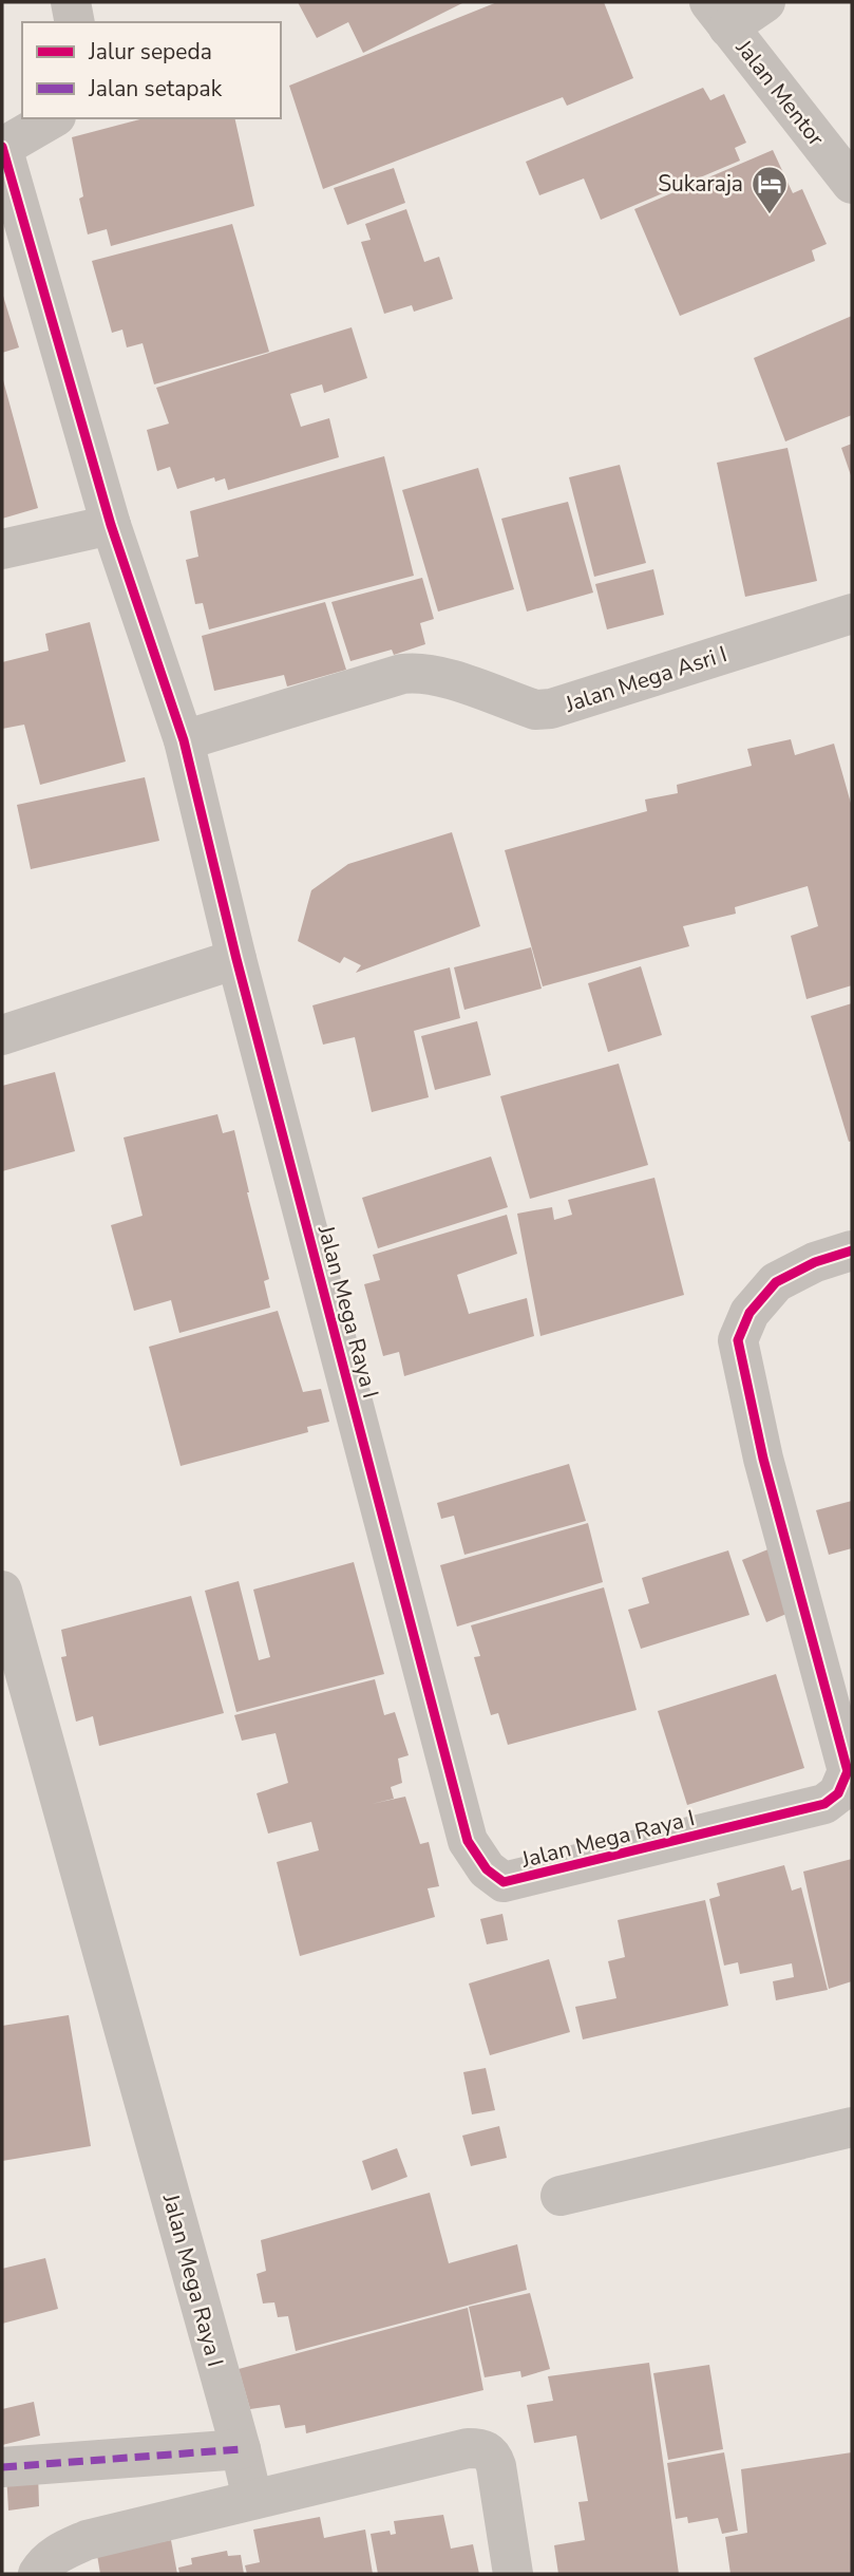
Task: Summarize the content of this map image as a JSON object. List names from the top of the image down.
{
  "streets": {
    "street": ["Jalan Mentor", "Jalan Mega Asri I", "Jalan Mega Raya I"]
  },
  "places": {
    "hotel": ["Sukaraja"]
  },
  "legend": ["Jalur sepeda", "Jalan setapak"]
}
